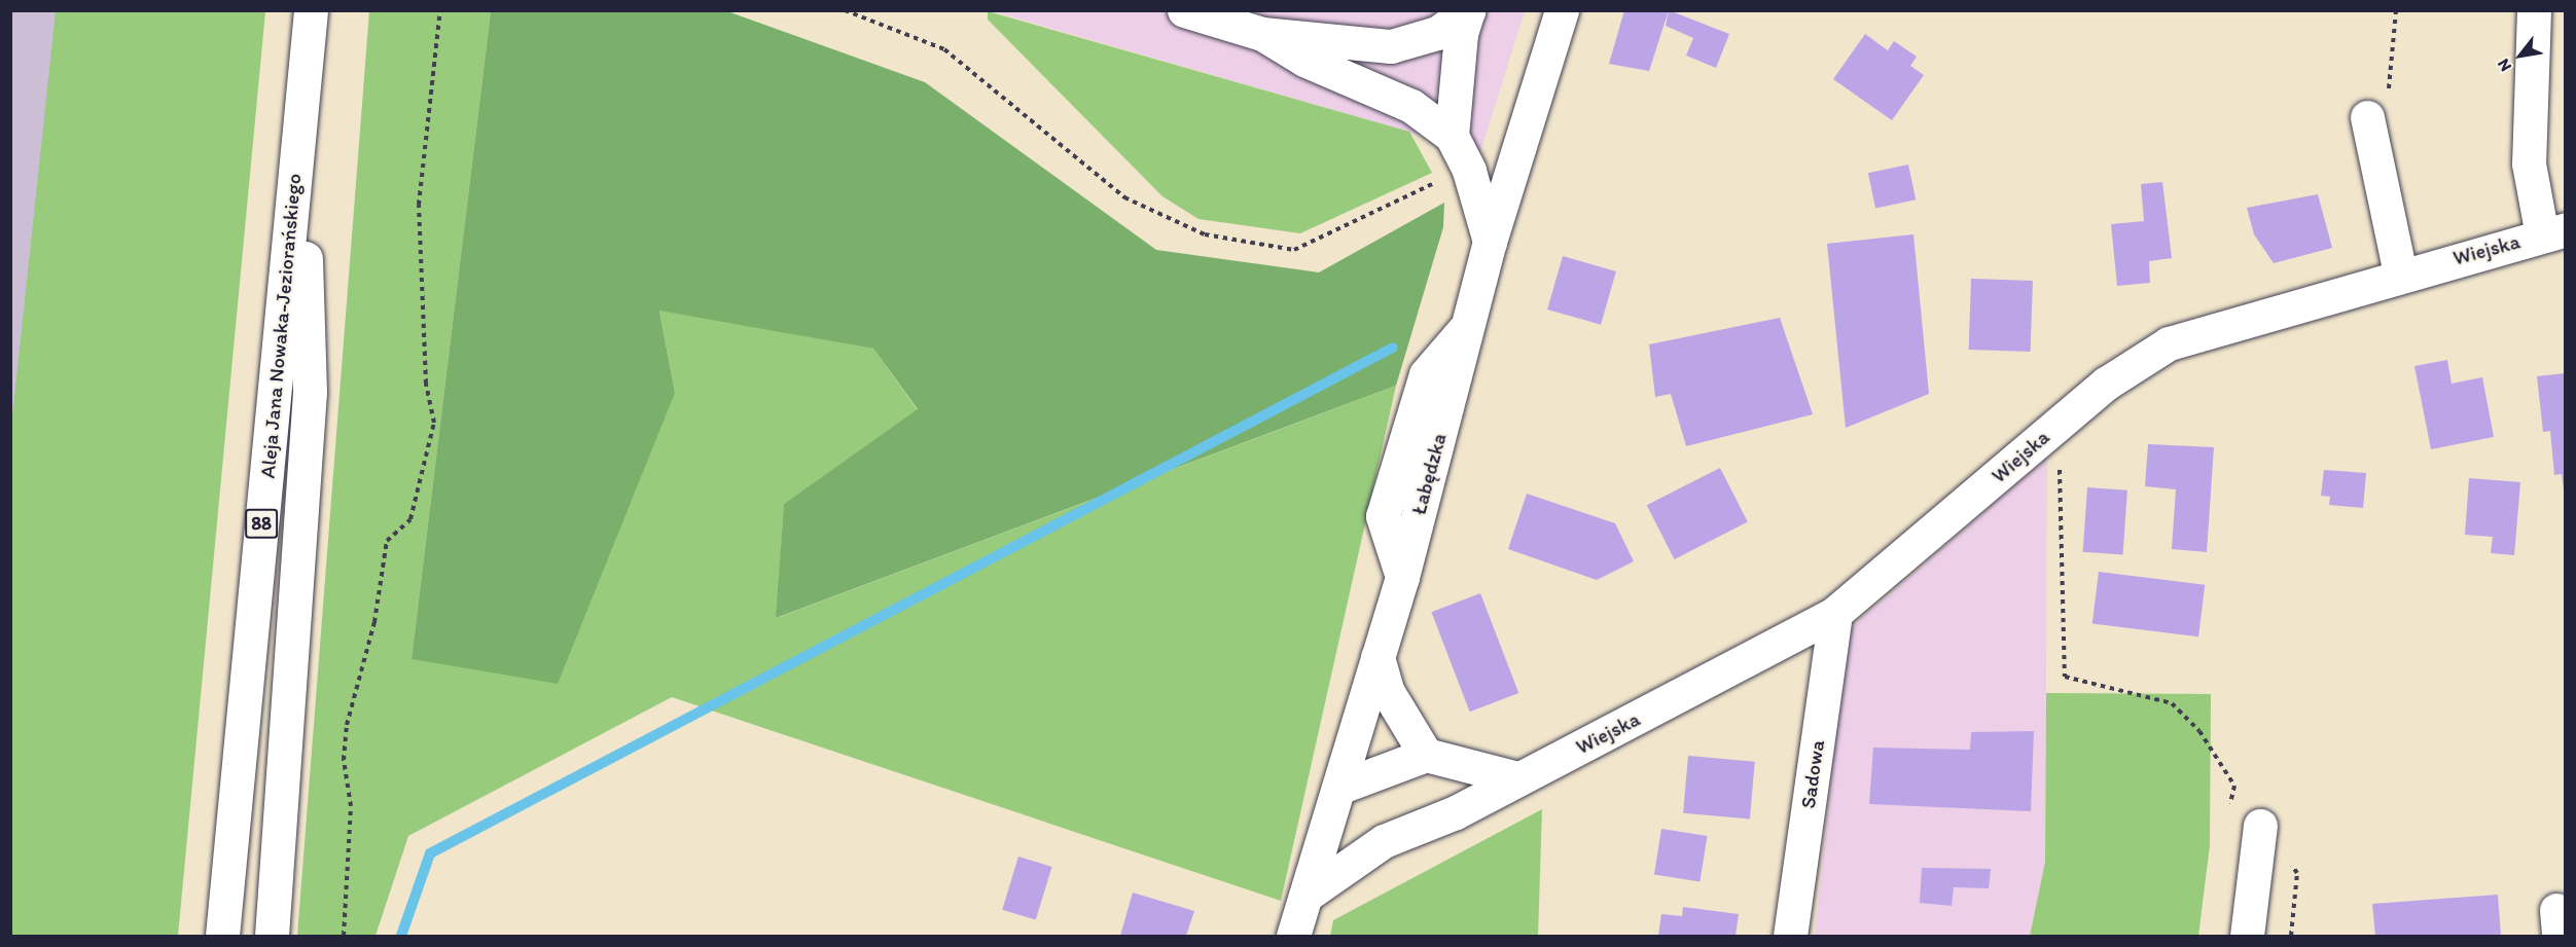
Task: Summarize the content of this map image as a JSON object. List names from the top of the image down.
{
  "streets": {
    "street": [
      "Wiejska",
      "Aleja Jana Nowaka-Jeziorańskiego",
      "Łabędzka",
      "88",
      "Sadowa"
    ]
  },
  "crossings": [
    ["Wiejska", "Łabędzka"],
    ["Wiejska", "Sadowa"]
  ],
  "north": "bottom left"
}
